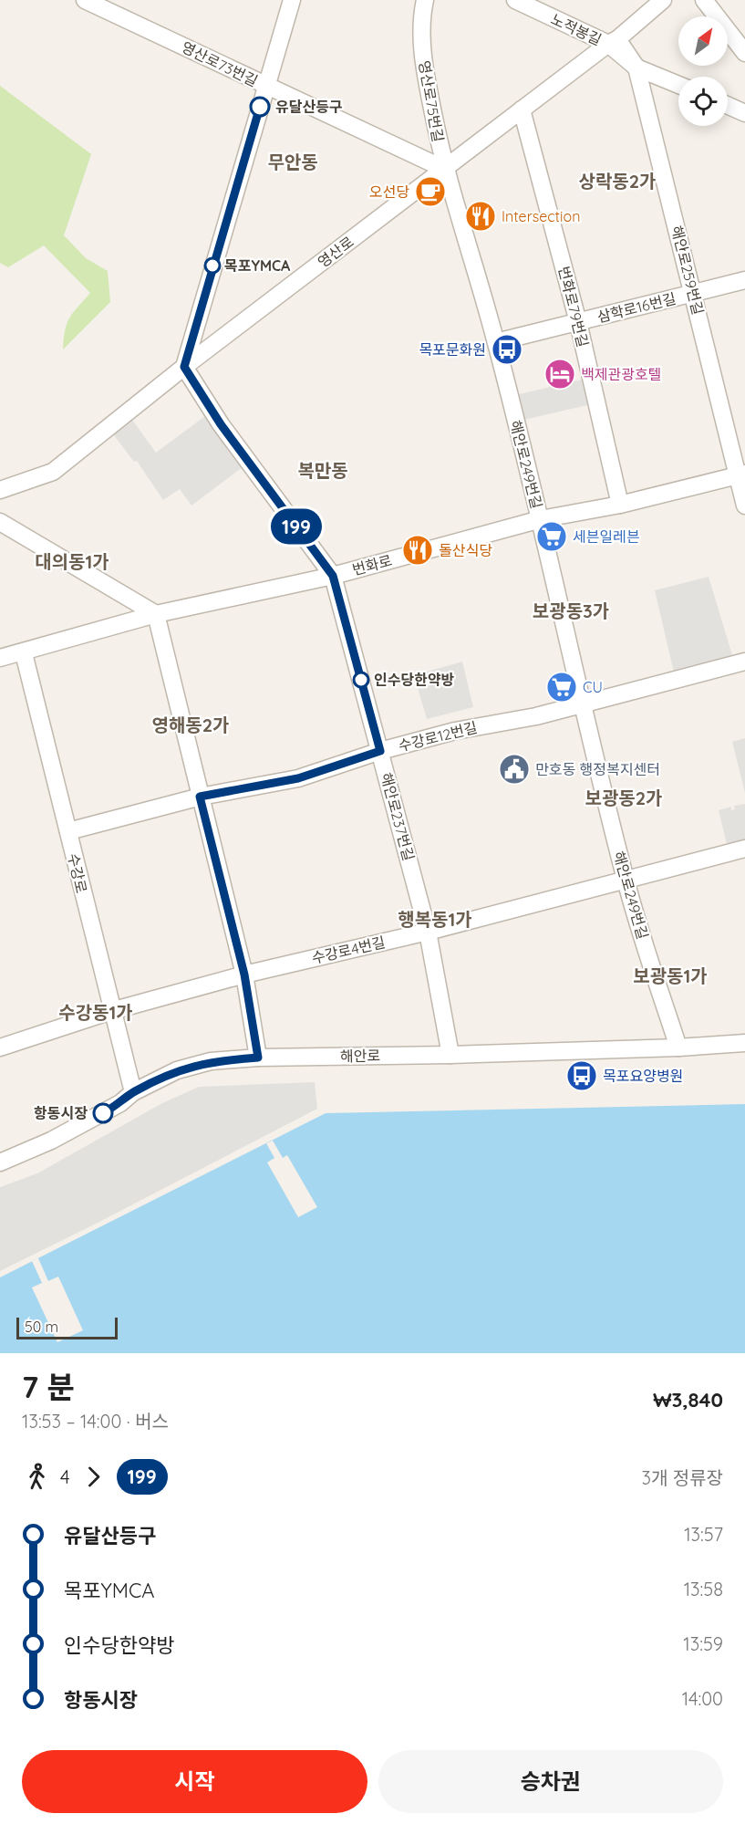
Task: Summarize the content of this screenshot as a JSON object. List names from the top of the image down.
{
  "streets": {
    "street": [
      "노적봉길",
      "영산로73번길",
      "영산로75번길",
      "영산로",
      "해안로259번길",
      "번화로79번길",
      "삼학로16번길",
      "해안로249번길",
      "번화로",
      "수강로12번길",
      "해안로237번길",
      "수강로",
      "수강로4번길",
      "해안로"
    ]
  },
  "crossings": [
    ["노적봉길", "영산로"],
    ["노적봉길", "해안로259번길"],
    ["영산로73번길", "영산로75번길"],
    ["영산로73번길", "영산로"],
    ["영산로73번길", "해안로249번길"],
    ["영산로75번길", "영산로"],
    ["영산로75번길", "해안로249번길"],
    ["영산로", "번화로79번길"],
    ["영산로", "해안로249번길"],
    ["영산로", "해안로237번길"],
    ["해안로259번길", "삼학로16번길"],
    ["해안로259번길", "번화로"],
    ["번화로79번길", "삼학로16번길"],
    ["번화로79번길", "번화로"],
    ["삼학로16번길", "해안로249번길"],
    ["해안로249번길", "번화로"],
    ["해안로249번길", "수강로12번길"],
    ["해안로249번길", "수강로4번길"],
    ["해안로249번길", "해안로"],
    ["번화로", "해안로237번길"],
    ["번화로", "수강로"],
    ["수강로12번길", "해안로237번길"],
    ["수강로12번길", "수강로"],
    ["해안로237번길", "수강로4번길"],
    ["해안로237번길", "해안로"],
    ["수강로", "수강로4번길"],
    ["수강로", "해안로"]
  ],
  "districts": [
    "무안동",
    "상락동2가",
    "복만동",
    "대의동1가",
    "보광동3가",
    "영해동2가",
    "보광동2가",
    "행복동1가",
    "보광동1가",
    "수강동1가"
  ],
  "places": {
    "other": [
      "유달산등구",
      "목포YMCA",
      "인수당한약방",
      "항동시장"
    ],
    "cafe": ["오선당"],
    "restaurant": ["Intersection", "돌산식당"],
    "bus stop": ["목포문화원", "목포요양병원"],
    "hotel": ["백제관광호텔"],
    "supermarket": ["세븐일레븐", "CU"],
    "public building": ["만호동 행정복지센터"]
  },
  "lines": ["bus line 199"],
  "scale_bar": "50 m",
  "north": "top right",
  "page": {
    "on_map": "199",
    "scale": "50 m",
    "heading": ["7 분", "13:53 – 14:00 · 버스", "₩3,840"],
    "legs": ["4", "199", "3개 정류장"],
    "list": [
      {
        "name": "유달산등구",
        "value": "13:57"
      },
      {
        "name": "목포YMCA",
        "value": "13:58"
      },
      {
        "name": "인수당한약방",
        "value": "13:59"
      },
      {
        "name": "항동시장",
        "value": "14:00"
      }
    ],
    "buttons": ["시작", "승차권"]
  }
}
